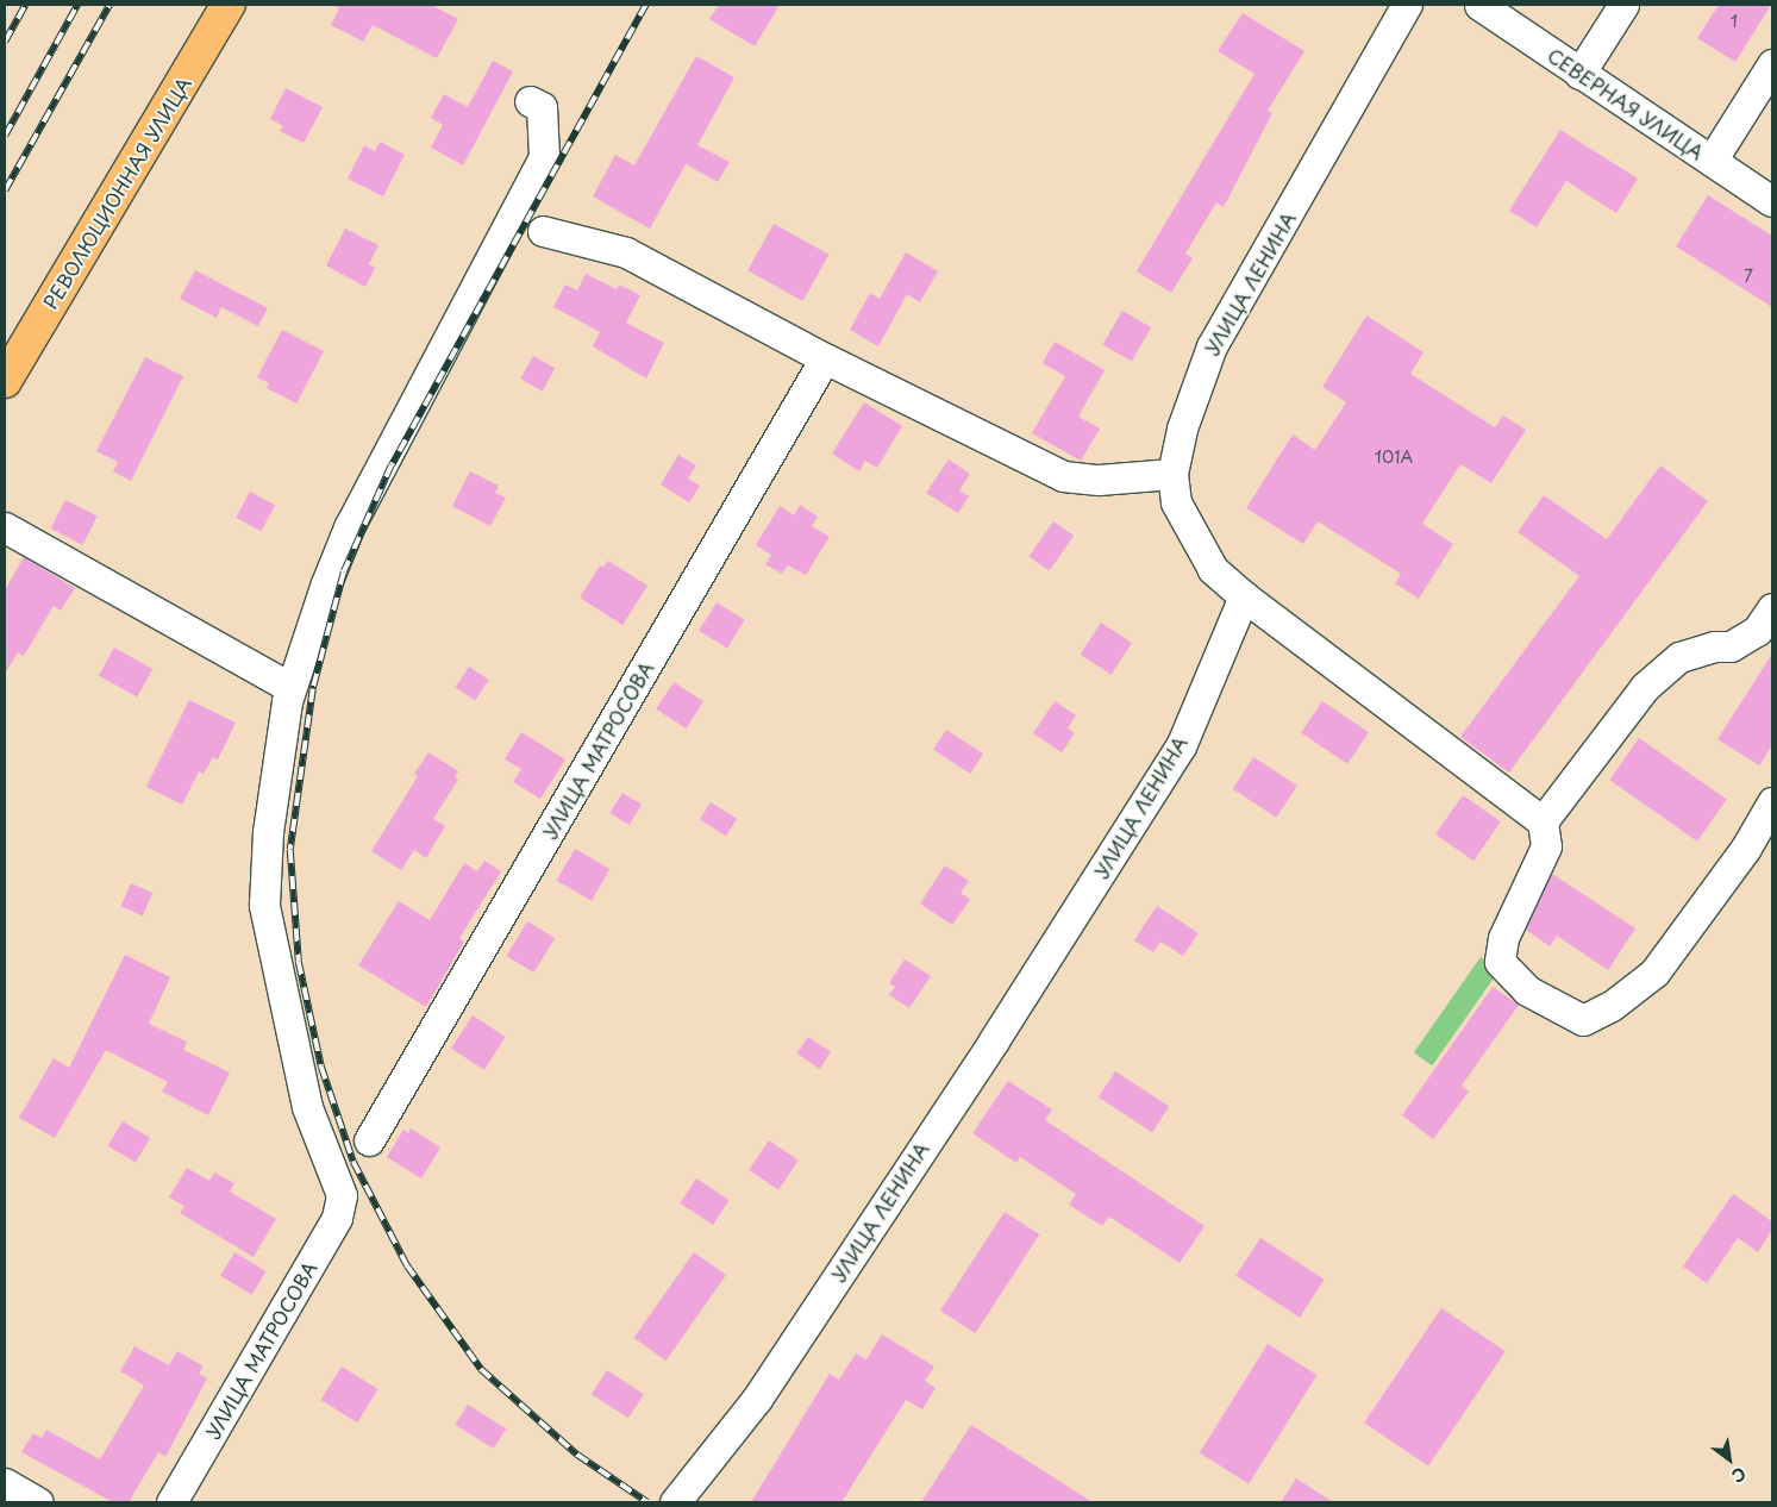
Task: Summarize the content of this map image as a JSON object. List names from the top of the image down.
{
  "streets": {
    "main road": ["РЕВОЛЮЦИОННАЯ УЛИЦА"],
    "street": ["СЕВЕРНАЯ УЛИЦА", "УЛИЦА ЛЕНИНА", "УЛИЦА МАТРОСОВА"]
  },
  "house_numbers": ["1", "7", "101А"],
  "north": "bottom right"
}
